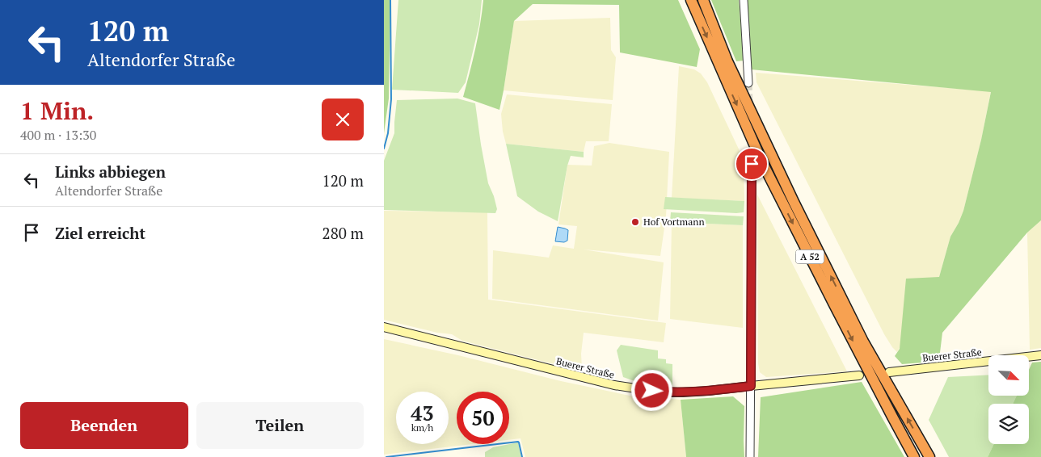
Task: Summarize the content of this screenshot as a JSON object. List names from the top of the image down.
{
  "streets": {
    "highway": ["A 52"],
    "main road": ["Buerer Straße"]
  },
  "places": ["Hof Vortmann"],
  "north": "bottom right",
  "page": {
    "turn": ["120 m", "Altendorfer Straße"],
    "heading": ["1 Min.", "400 m · 13:30"],
    "list": [
      {
        "name": "Links abbiegen",
        "note": "Altendorfer Straße",
        "value": "120 m"
      },
      {
        "name": "Ziel erreicht",
        "value": "280 m"
      }
    ],
    "speed": "43 km/h",
    "limit": "50",
    "buttons": ["Beenden", "Teilen"]
  }
}
